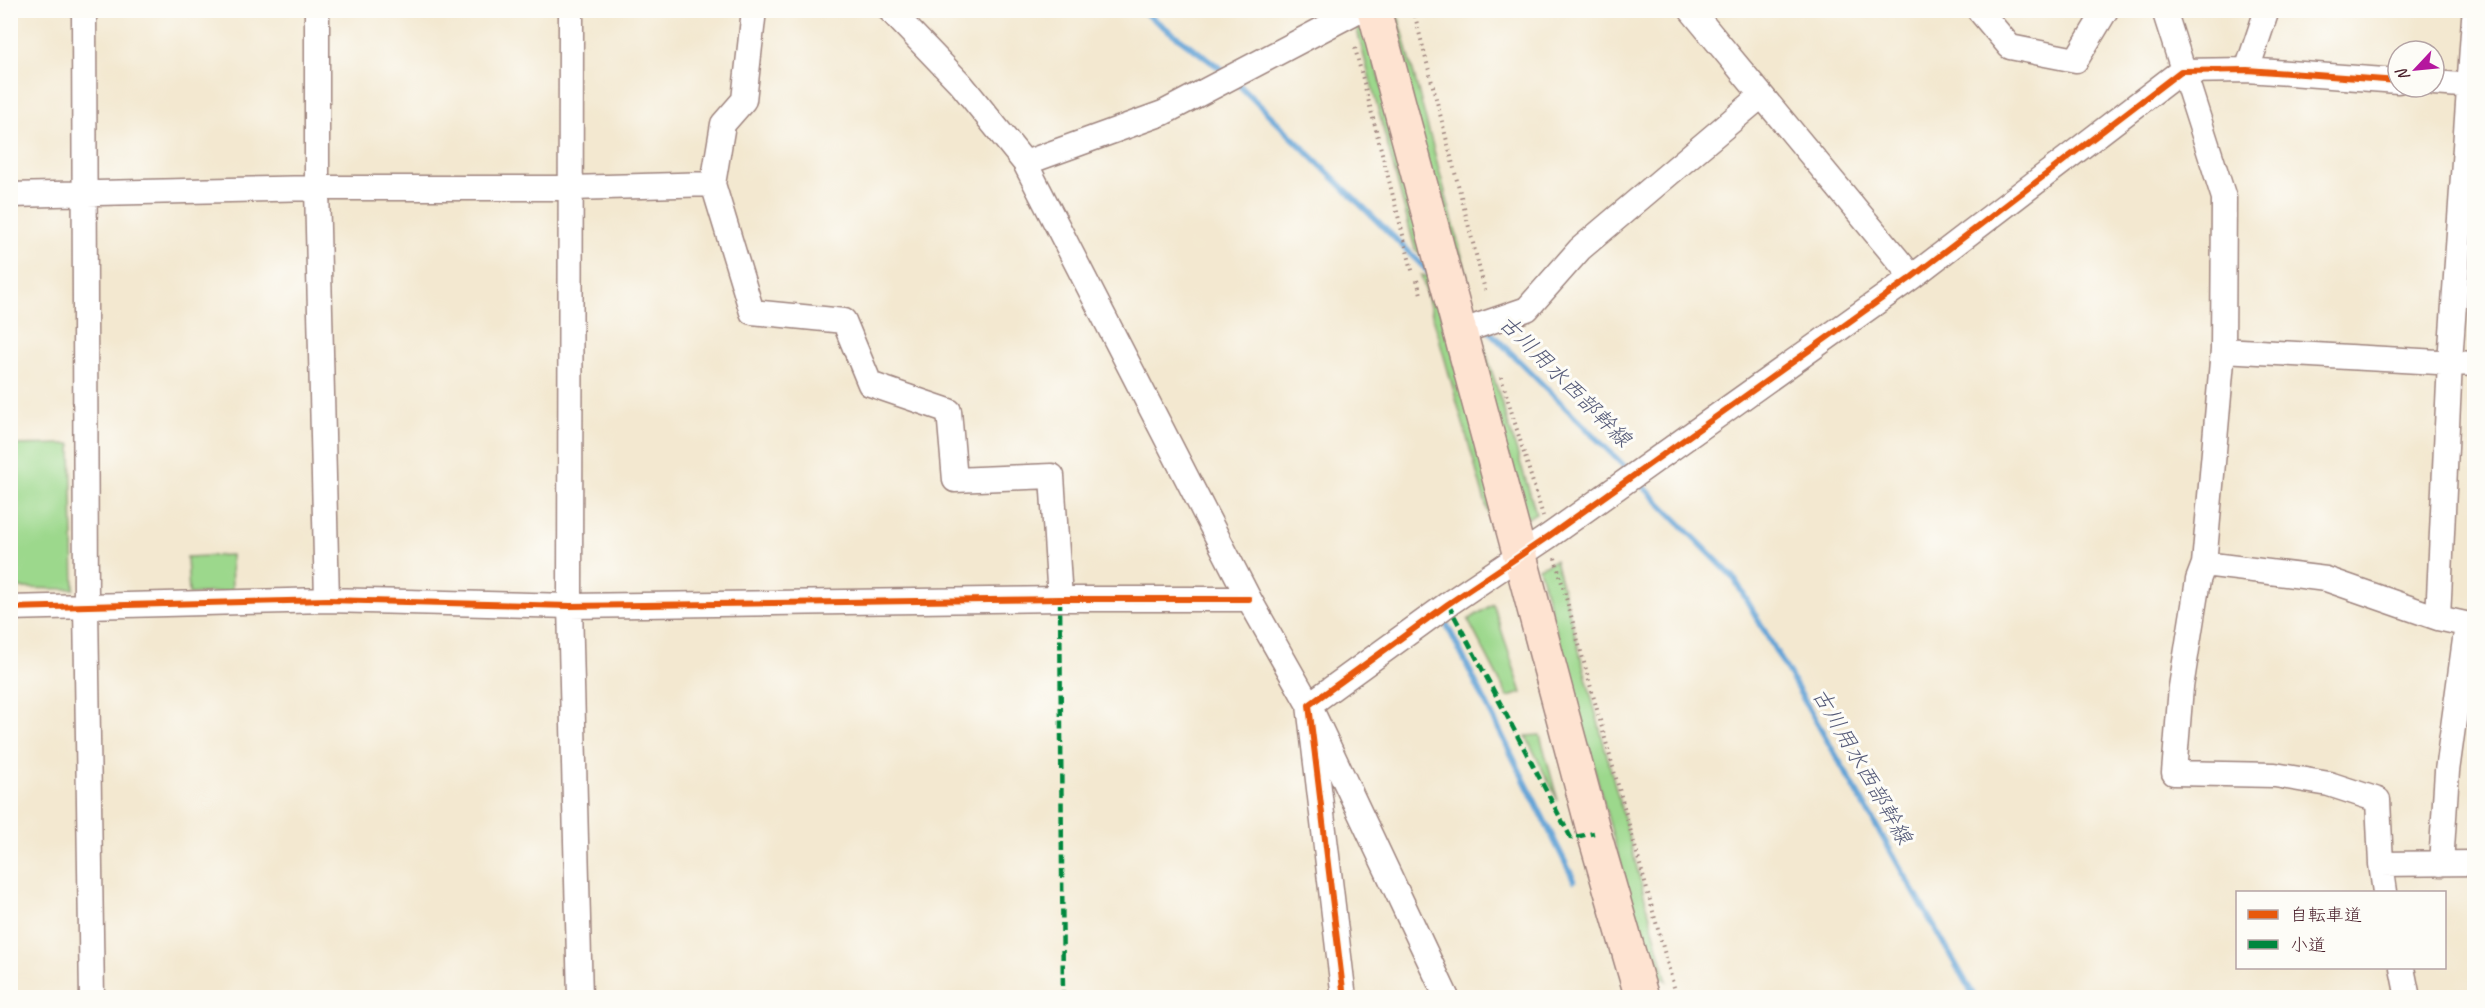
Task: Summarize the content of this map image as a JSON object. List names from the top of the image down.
{
  "water": ["古川用水西部幹線"],
  "legend": ["自転車道", "小道"],
  "north": "bottom left"
}
